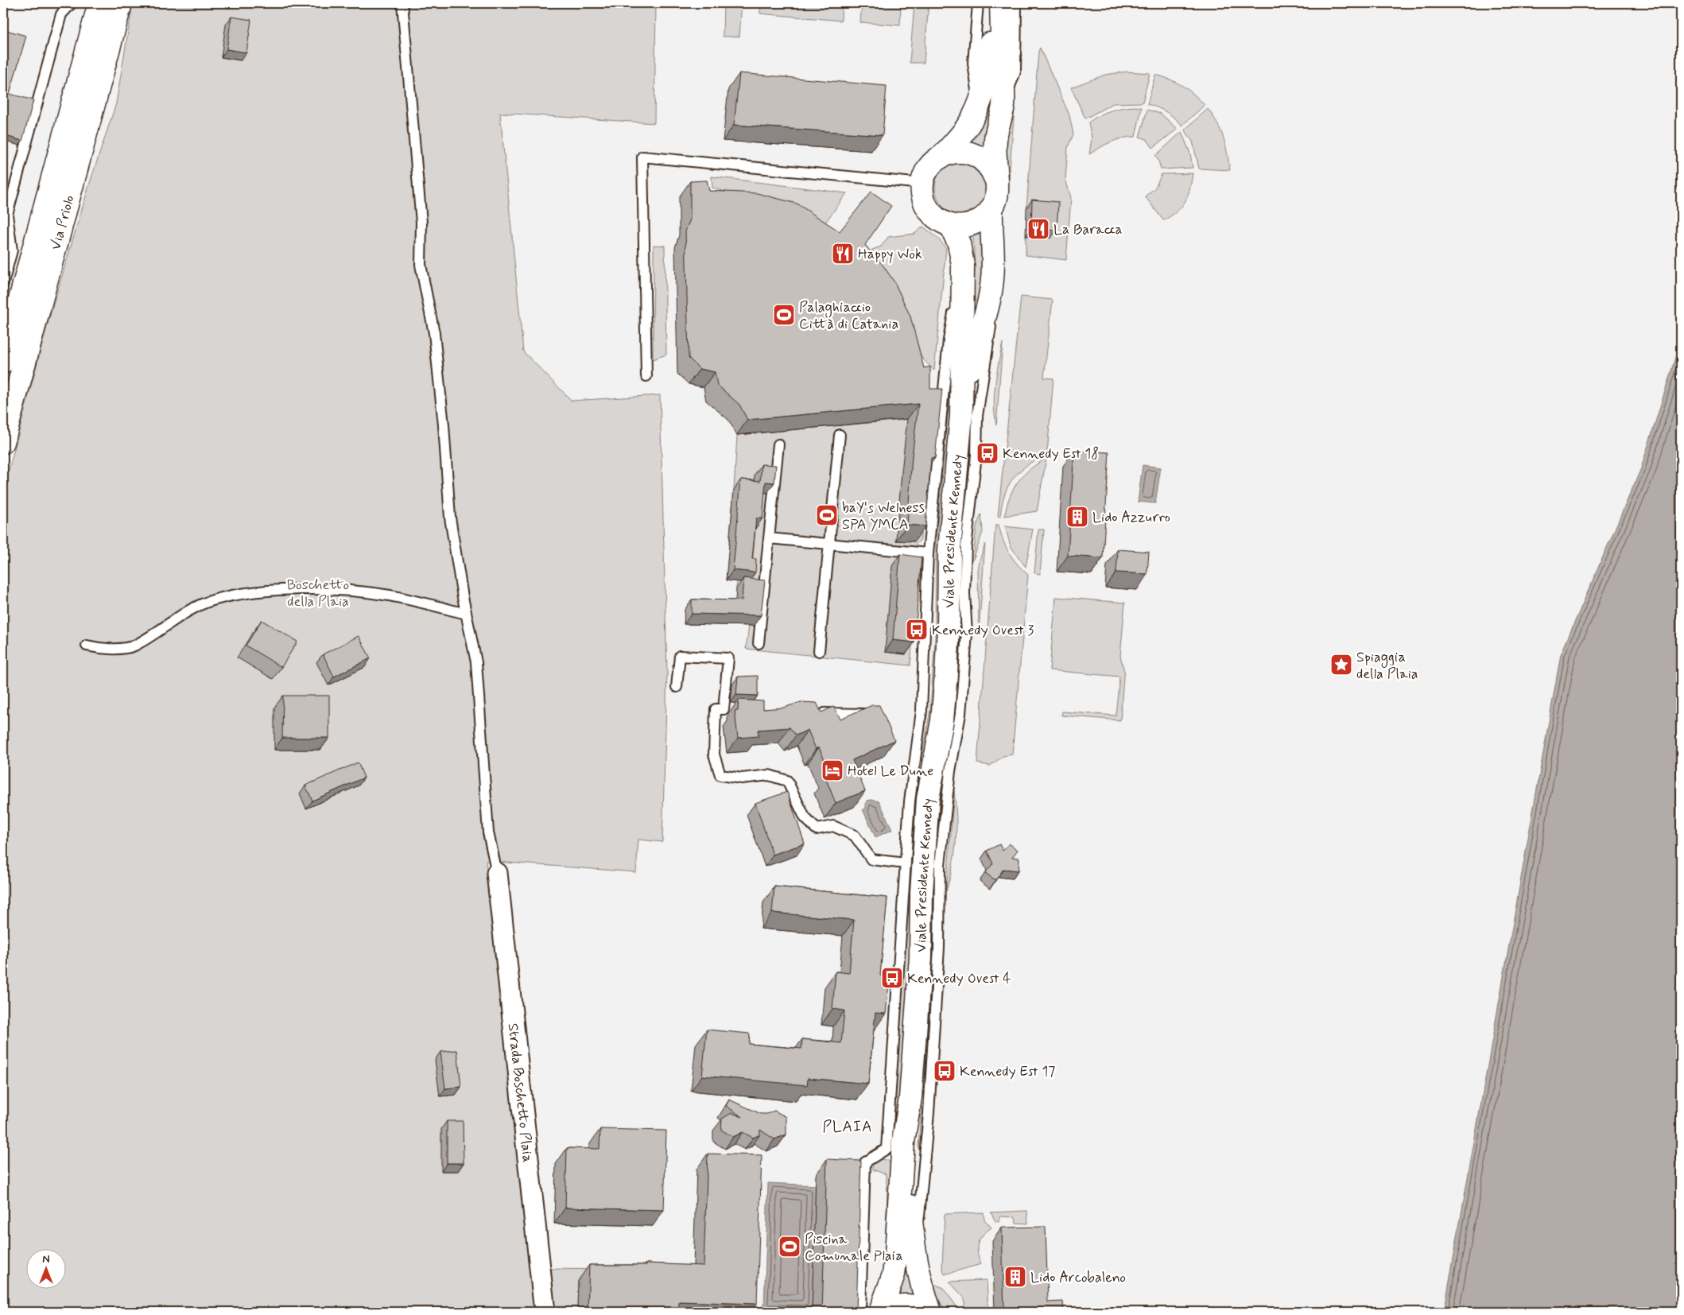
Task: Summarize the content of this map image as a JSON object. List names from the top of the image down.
{
  "streets": {
    "main road": ["Via Priolo", "Viale Presidente Kennedy"],
    "street": ["Strada Boschetto Plaia"]
  },
  "districts": ["PLAIA"],
  "parks": ["Boschetto della Plaia"],
  "places": {
    "restaurant": ["La Baracca", "Happy Wok"],
    "sports": ["Palaghiaccio Città di Catania", "baY's Welness SPA YMCA", "Piscina Comunale Plaia"],
    "bus stop": [
      "Kennedy Est 18",
      "Kennedy Ovest 3",
      "Kennedy Ovest 4",
      "Kennedy Est 17"
    ],
    "building": ["Lido Azzurro", "Lido Arcobaleno"],
    "place": ["Spiaggia della Plaia"],
    "hotel": ["Hotel Le Dune"]
  },
  "north": "top"
}
